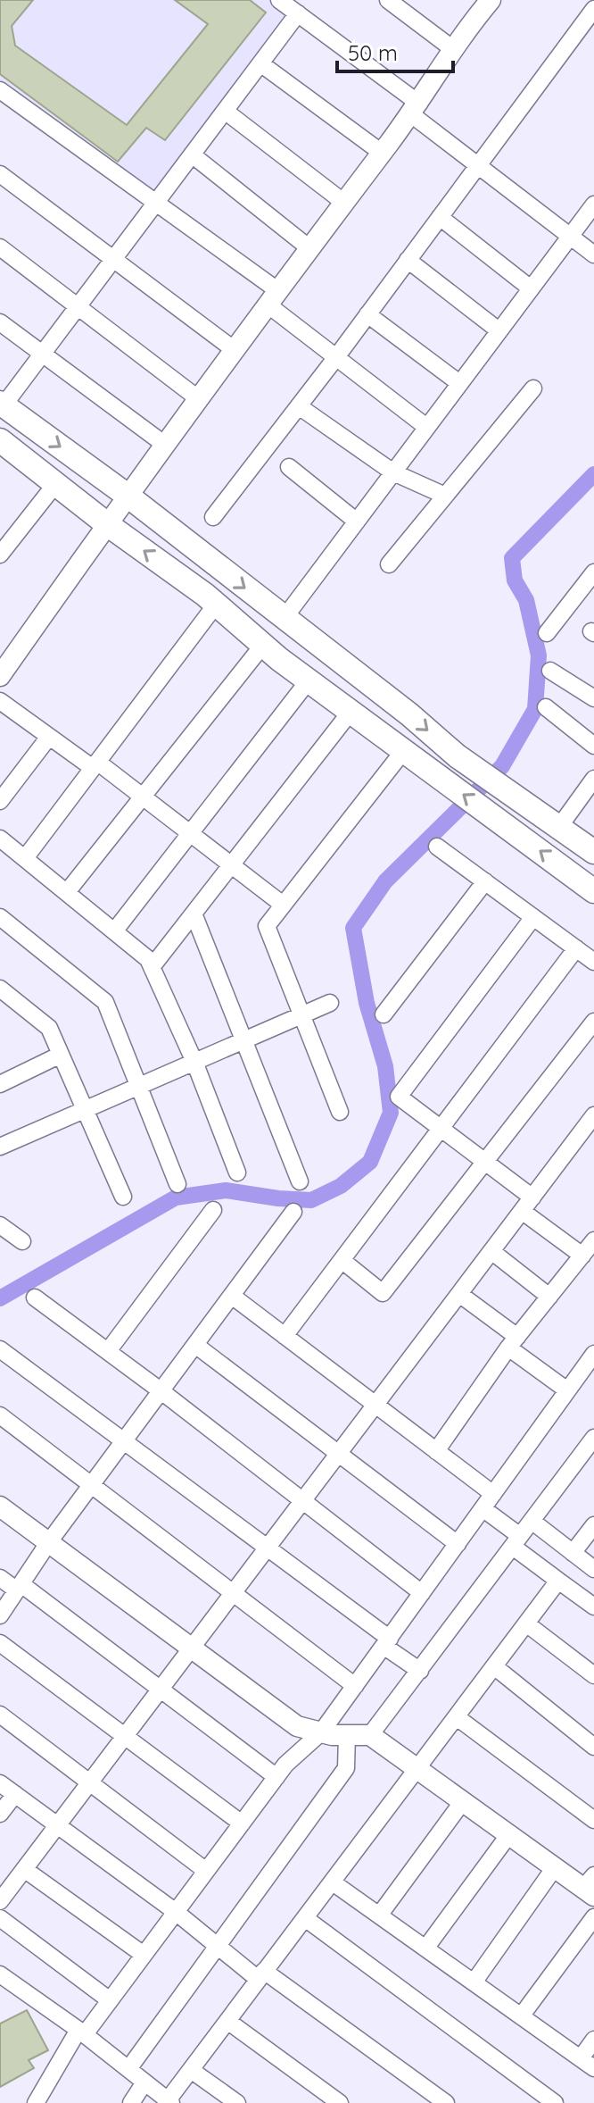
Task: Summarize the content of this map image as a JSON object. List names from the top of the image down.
{
  "scale_bar": "50 m"
}
